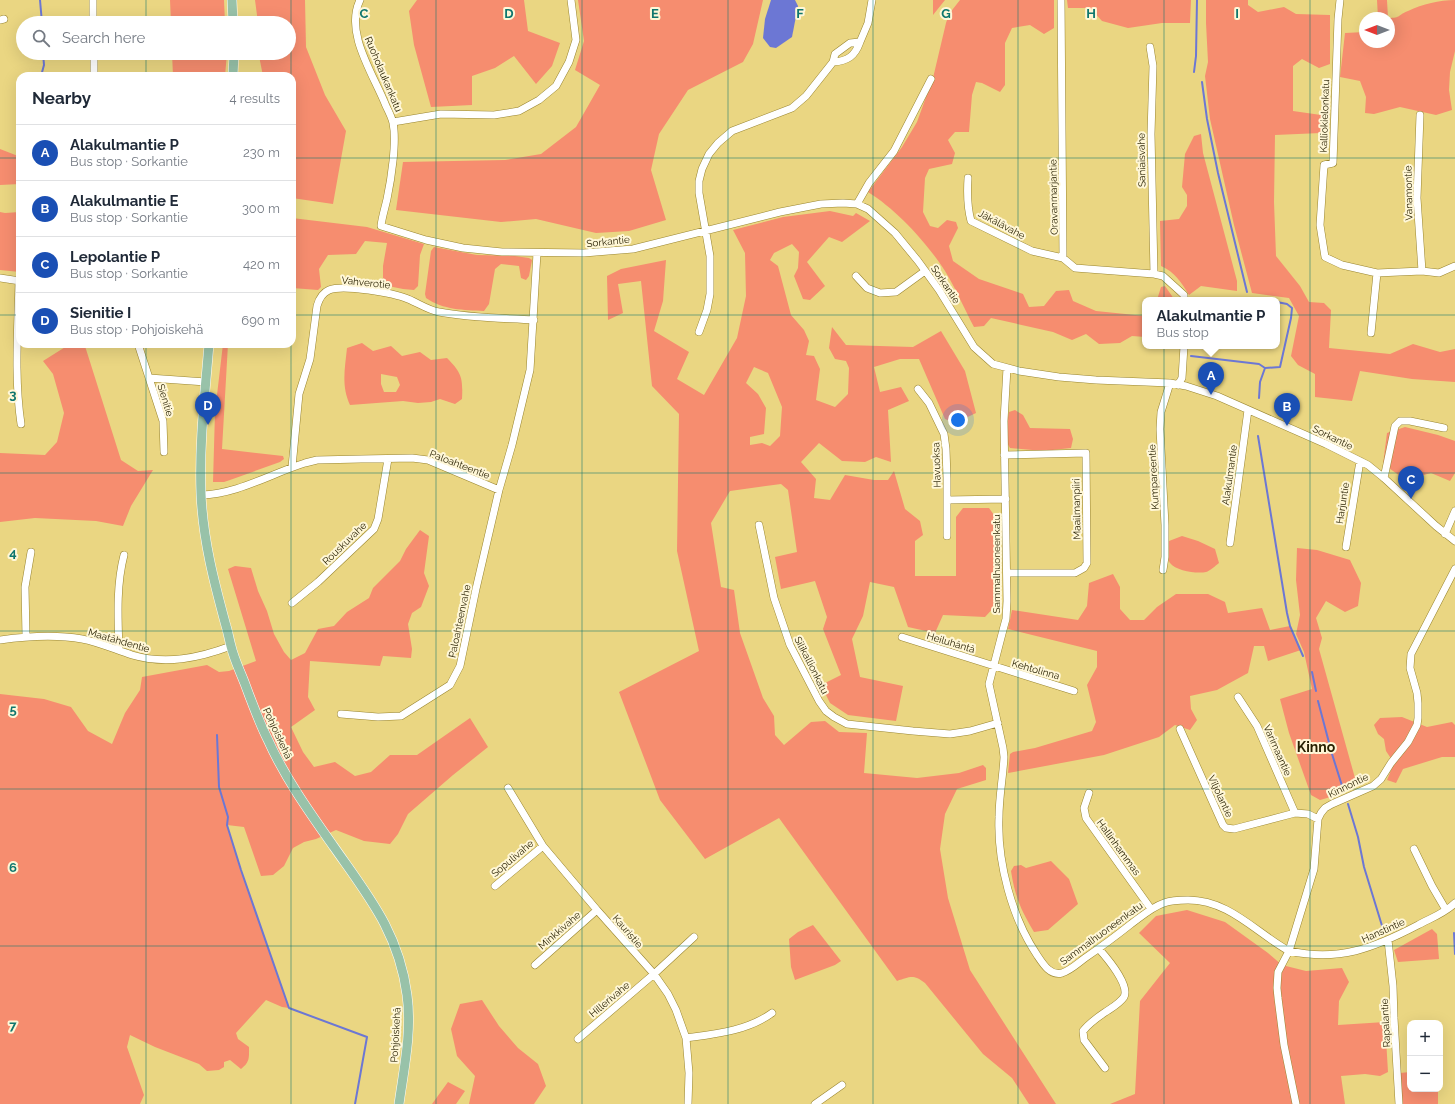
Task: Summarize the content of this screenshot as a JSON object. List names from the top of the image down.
{
  "streets": {
    "main road": ["Pohjoiskehä"],
    "street": [
      "Ruoholaukankatu",
      "Kalliokielonkatu",
      "Saniaisvahe",
      "Vanamontie",
      "Oravanmarjantie",
      "Jäkälävahe",
      "Sorkantie",
      "Vahverotie",
      "Sienitie",
      "Paloahteentie",
      "Havuoksa",
      "Alakulmantie",
      "Kumpareentie",
      "Harjuntie",
      "Maailmanpiiri",
      "Rouskuvahe",
      "Sammalhuoneenkatu",
      "Paloahteenvahe",
      "Maatähdentie",
      "Heiluhäntä",
      "Silikallionkatu",
      "Kehtolinna",
      "Varimaantie",
      "Kinnontie",
      "Viljolantie",
      "Hallinhammas",
      "Sopulivahe",
      "Minkkivahe",
      "Hanstintie",
      "Kauristie",
      "Hillerivahe",
      "Rapalantie"
    ]
  },
  "crossings": [
    ["Ruoholaukankatu", "Sorkantie"],
    ["Kalliokielonkatu", "Vanamontie"],
    ["Oravanmarjantie", "Jäkälävahe"],
    ["Sorkantie", "Paloahteentie"],
    ["Sorkantie", "Alakulmantie"],
    ["Sorkantie", "Kumpareentie"],
    ["Sorkantie", "Harjuntie"],
    ["Sorkantie", "Sammalhuoneenkatu"],
    ["Vahverotie", "Paloahteentie"],
    ["Sienitie", "Pohjoiskehä"],
    ["Paloahteentie", "Rouskuvahe"],
    ["Paloahteentie", "Paloahteenvahe"],
    ["Paloahteentie", "Pohjoiskehä"],
    ["Havuoksa", "Sammalhuoneenkatu"],
    ["Maailmanpiiri", "Sammalhuoneenkatu"],
    ["Sammalhuoneenkatu", "Heiluhäntä"],
    ["Sammalhuoneenkatu", "Silikallionkatu"],
    ["Sammalhuoneenkatu", "Kehtolinna"],
    ["Sammalhuoneenkatu", "Hallinhammas"],
    ["Sammalhuoneenkatu", "Hanstintie"],
    ["Maatähdentie", "Pohjoiskehä"],
    ["Heiluhäntä", "Kehtolinna"],
    ["Varimaantie", "Viljolantie"],
    ["Kinnontie", "Viljolantie"],
    ["Sopulivahe", "Kauristie"],
    ["Minkkivahe", "Kauristie"],
    ["Hanstintie", "Rapalantie"],
    ["Kauristie", "Hillerivahe"]
  ],
  "districts": ["Kinno"],
  "north": "left",
  "page": {
    "search": "Search here",
    "heading": ["Nearby", "4 results"],
    "list": [
      {
        "mark": "A",
        "name": "Alakulmantie P",
        "note": "Bus stop · Sorkantie",
        "value": "230 m"
      },
      {
        "mark": "B",
        "name": "Alakulmantie E",
        "note": "Bus stop · Sorkantie",
        "value": "300 m"
      },
      {
        "mark": "C",
        "name": "Lepolantie P",
        "note": "Bus stop · Sorkantie",
        "value": "420 m"
      },
      {
        "mark": "D",
        "name": "Sienitie I",
        "note": "Bus stop · Pohjoiskehä",
        "value": "690 m"
      }
    ],
    "popup": ["Alakulmantie P", "Bus stop"],
    "pins": [
      "A",
      "D",
      "B",
      "C"
    ],
    "map_buttons": ["+", "−"]
  },
  "grid": {
    "columns": [
      "C",
      "D",
      "E",
      "F",
      "G",
      "H",
      "I"
    ],
    "rows": [
      "3",
      "4",
      "5",
      "6",
      "7"
    ]
  }
}
